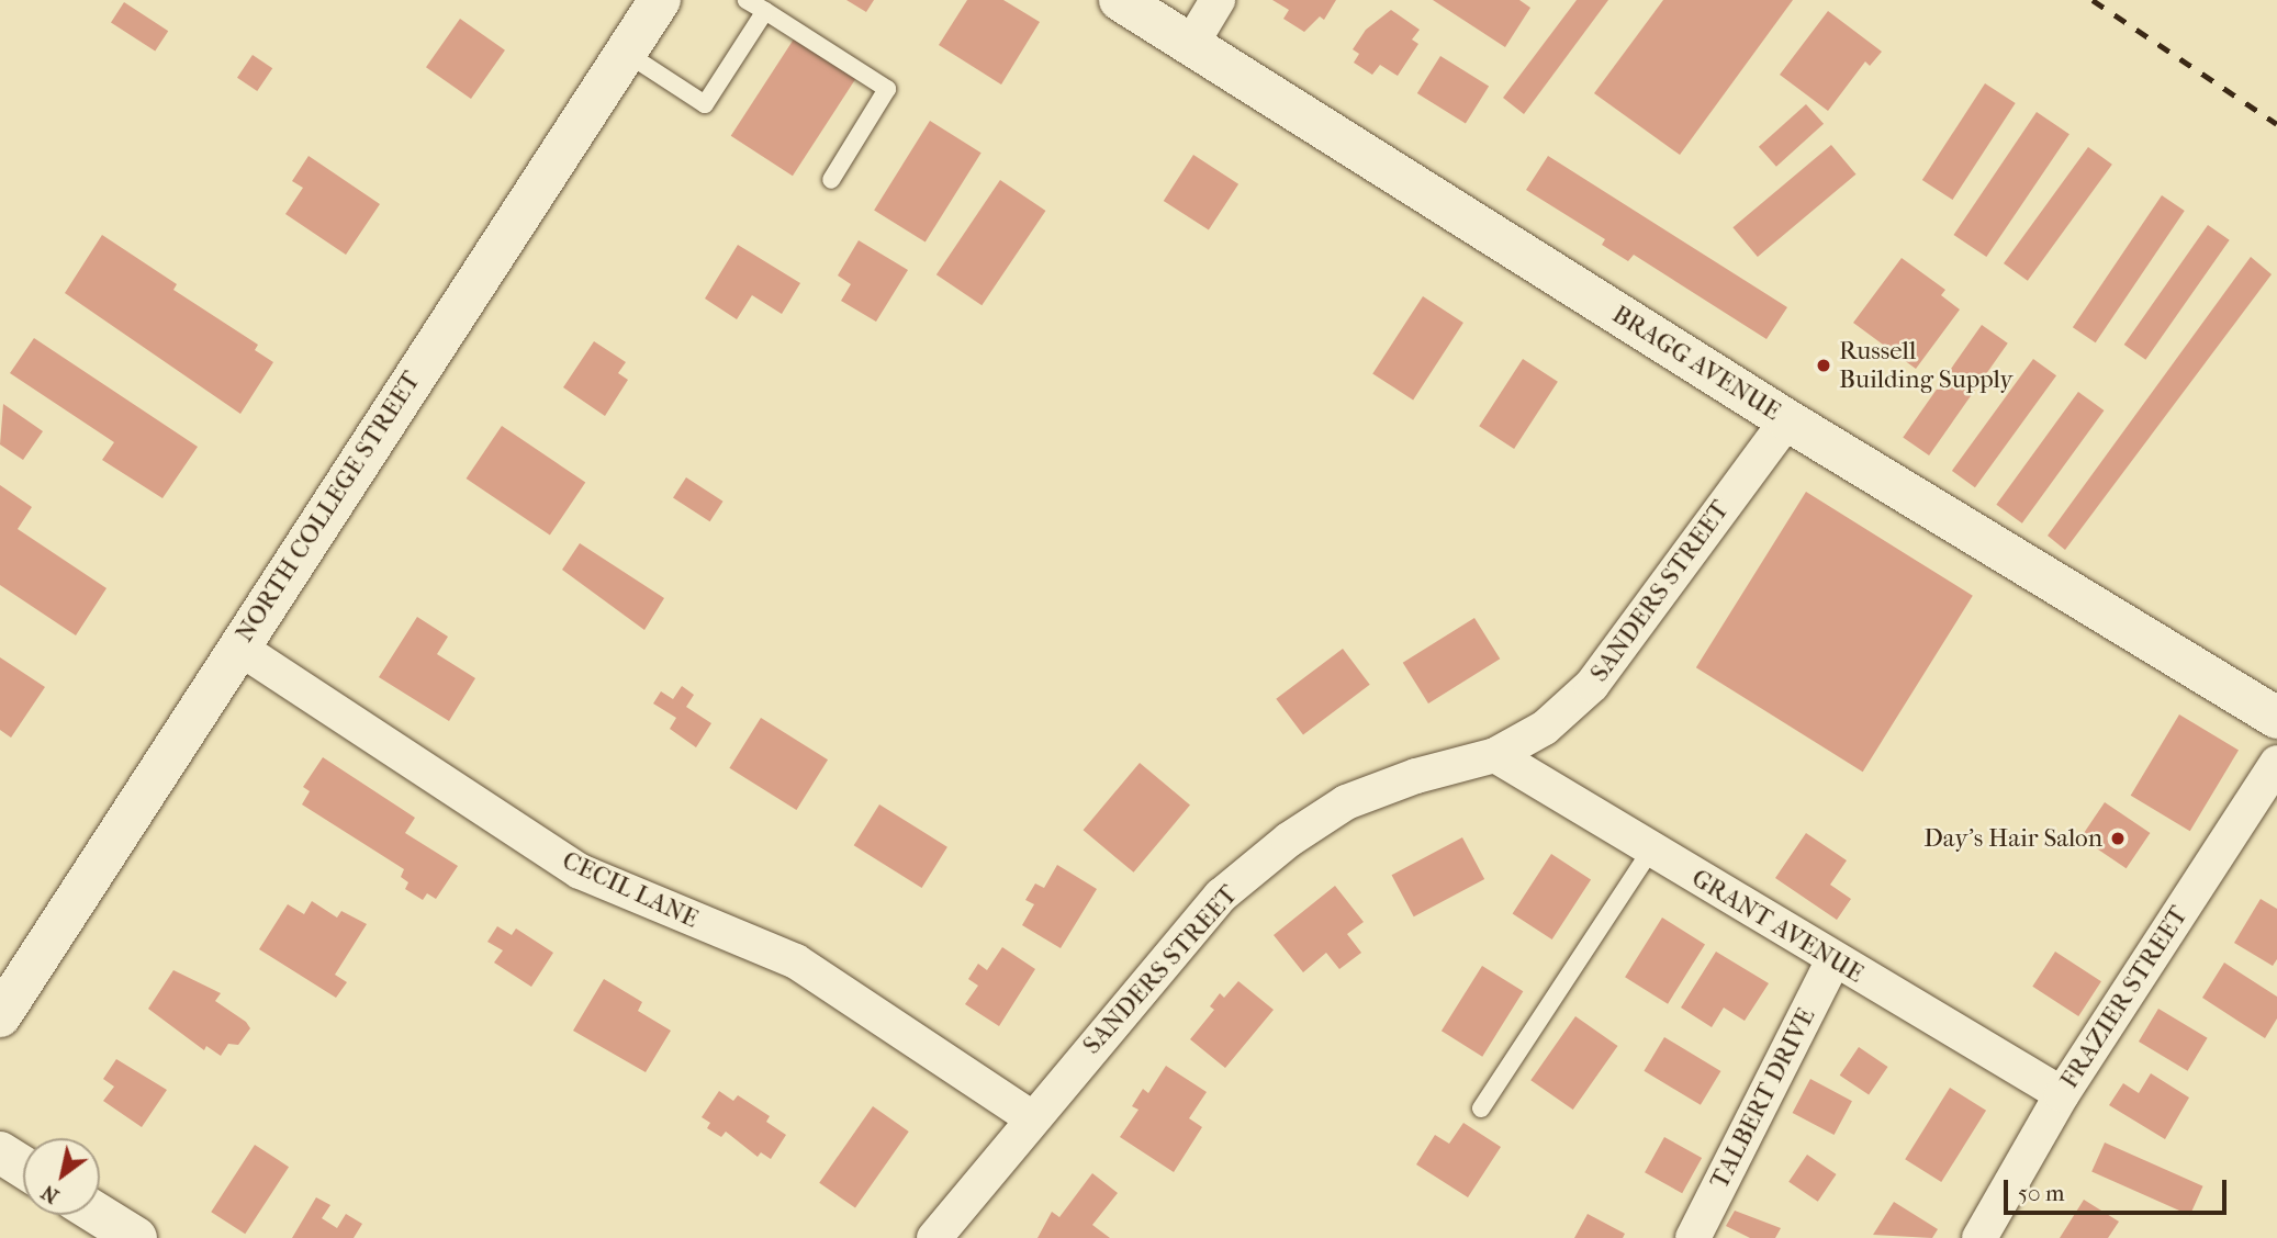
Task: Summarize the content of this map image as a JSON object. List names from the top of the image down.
{
  "streets": {
    "main road": ["BRAGG AVENUE", "NORTH COLLEGE STREET"],
    "street": [
      "SANDERS STREET",
      "CECIL LANE",
      "GRANT AVENUE",
      "FRAZIER STREET",
      "TALBERT DRIVE"
    ]
  },
  "crossings": [
    ["BRAGG AVENUE", "SANDERS STREET"],
    ["NORTH COLLEGE STREET", "CECIL LANE"],
    ["SANDERS STREET", "CECIL LANE"],
    ["SANDERS STREET", "GRANT AVENUE"],
    ["GRANT AVENUE", "FRAZIER STREET"],
    ["GRANT AVENUE", "TALBERT DRIVE"]
  ],
  "places": ["Russell Building Supply", "Day's Hair Salon"],
  "scale_bar": "50 m",
  "north": "bottom left"
}
